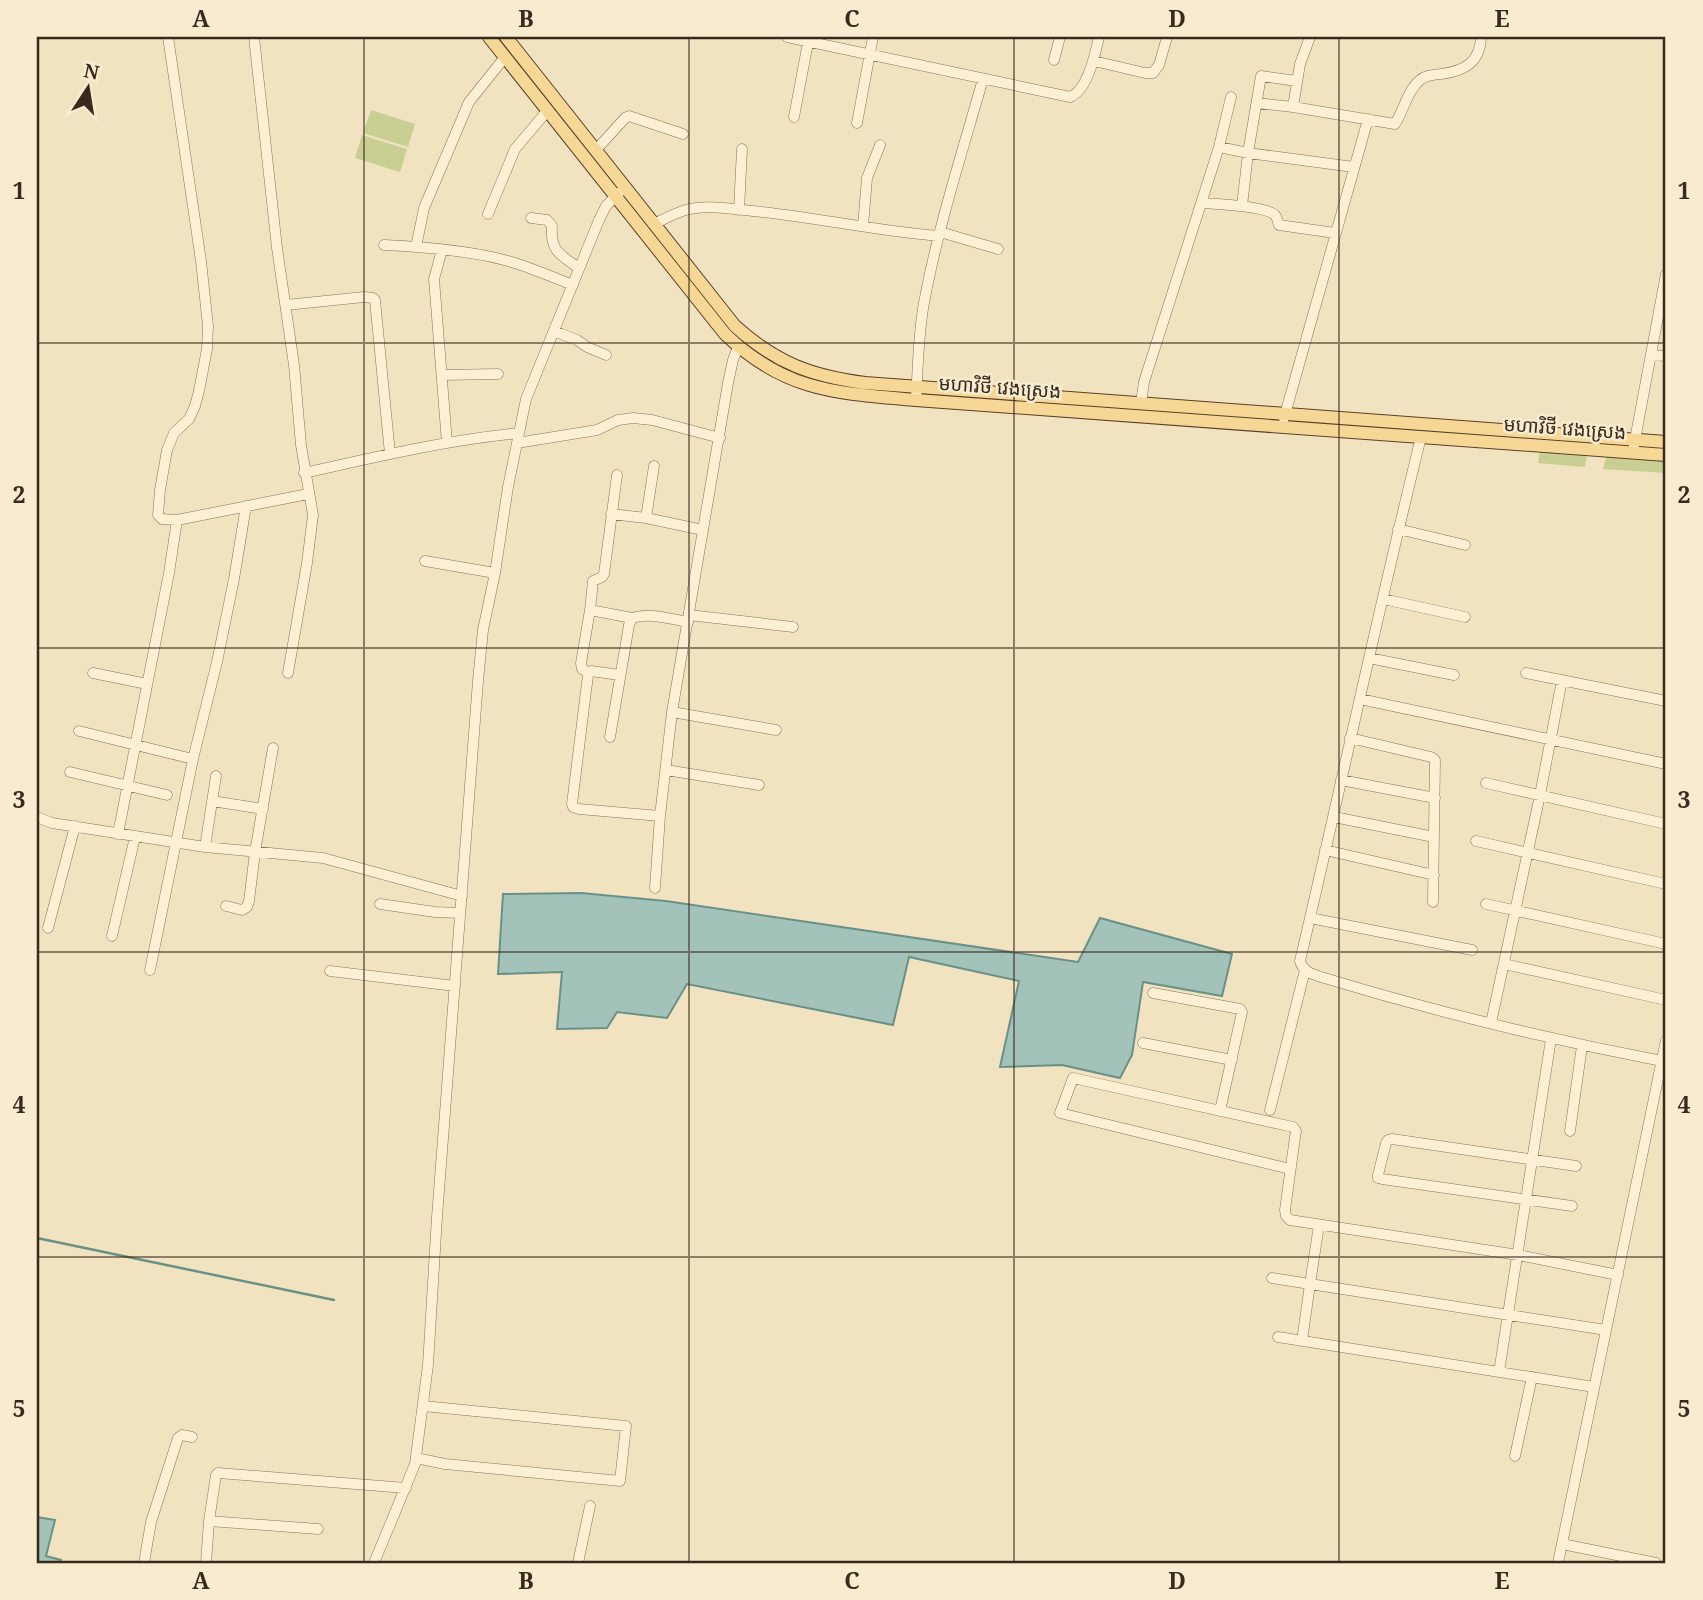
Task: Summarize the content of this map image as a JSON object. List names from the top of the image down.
{
  "streets": {
    "main road": ["មហាវិថី វេងស្រេង"]
  },
  "north": "top",
  "grid": {
    "columns": [
      "A",
      "B",
      "C",
      "D",
      "E"
    ],
    "rows": [
      "1",
      "2",
      "3",
      "4",
      "5"
    ]
  }
}
